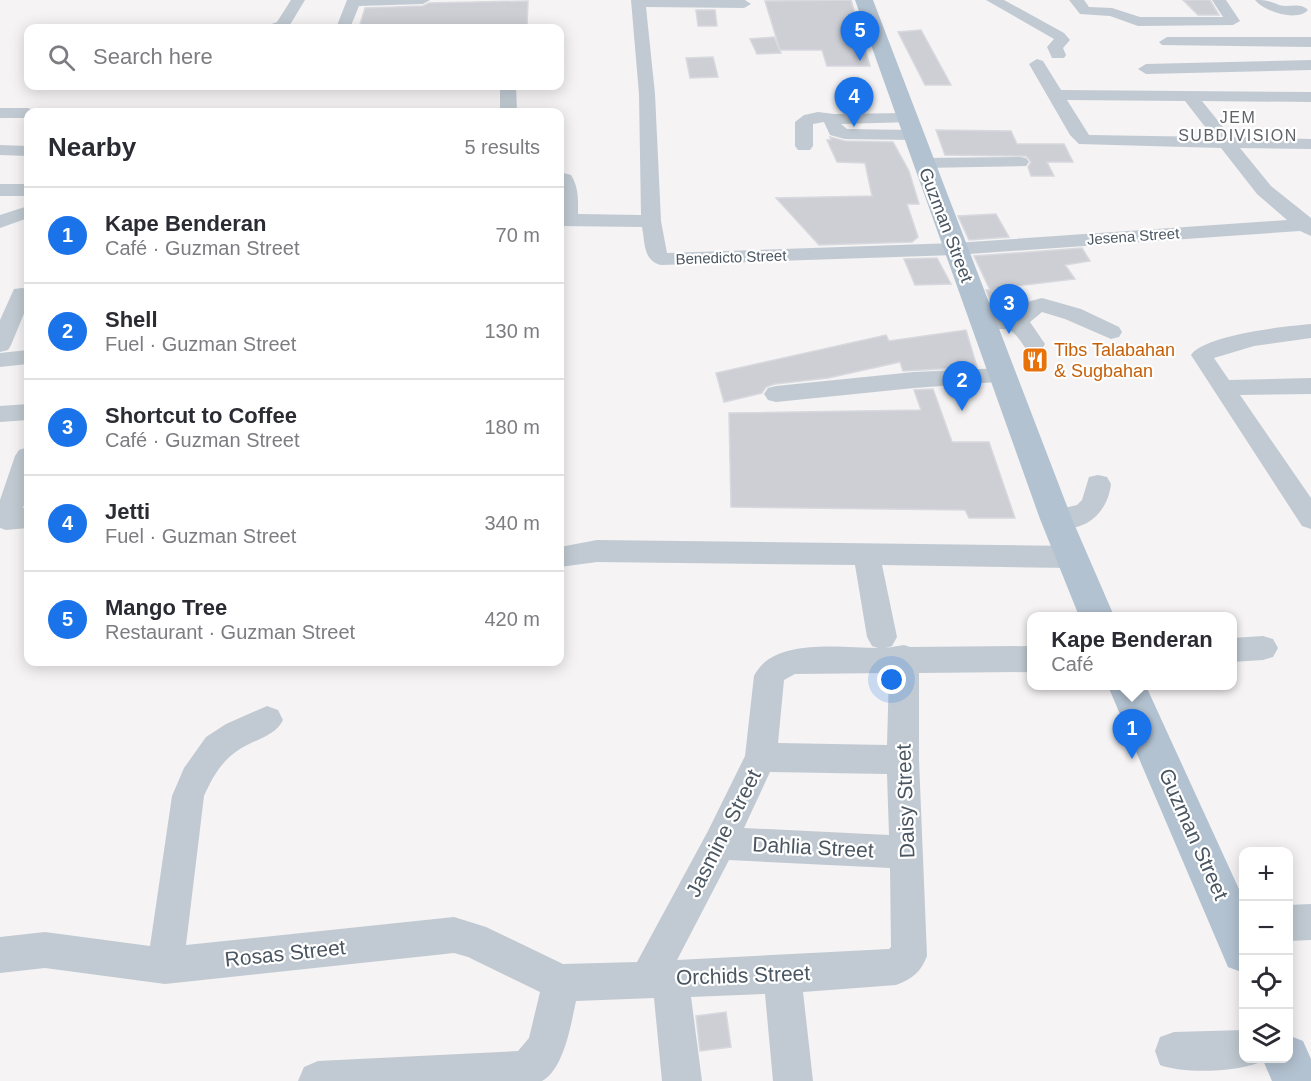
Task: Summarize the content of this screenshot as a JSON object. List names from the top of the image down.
{
  "streets": {
    "main road": ["Guzman Street"],
    "street": [
      "Jesena Street",
      "Benedicto Street",
      "Daisy Street",
      "Jasmine Street",
      "Dahlia Street",
      "Rosas Street",
      "Orchids Street"
    ]
  },
  "crossings": [
    ["Guzman Street", "Jesena Street"],
    ["Guzman Street", "Benedicto Street"],
    ["Jesena Street", "Benedicto Street"],
    ["Daisy Street", "Jasmine Street"],
    ["Daisy Street", "Dahlia Street"],
    ["Daisy Street", "Orchids Street"],
    ["Jasmine Street", "Dahlia Street"],
    ["Jasmine Street", "Orchids Street"],
    ["Rosas Street", "Orchids Street"]
  ],
  "districts": ["JEM SUBDIVISION"],
  "places": {
    "restaurant": ["Tibs Talabahan & Sugbahan"]
  },
  "page": {
    "pins": [
      "5",
      "4",
      "3",
      "2",
      "1"
    ],
    "search": "Search here",
    "heading": ["Nearby", "5 results"],
    "list": [
      {
        "mark": "1",
        "name": "Kape Benderan",
        "note": "Café · Guzman Street",
        "value": "70 m"
      },
      {
        "mark": "2",
        "name": "Shell",
        "note": "Fuel · Guzman Street",
        "value": "130 m"
      },
      {
        "mark": "3",
        "name": "Shortcut to Coffee",
        "note": "Café · Guzman Street",
        "value": "180 m"
      },
      {
        "mark": "4",
        "name": "Jetti",
        "note": "Fuel · Guzman Street",
        "value": "340 m"
      },
      {
        "mark": "5",
        "name": "Mango Tree",
        "note": "Restaurant · Guzman Street",
        "value": "420 m"
      }
    ],
    "popup": ["Kape Benderan", "Café"],
    "map_buttons": ["+", "−"]
  }
}
